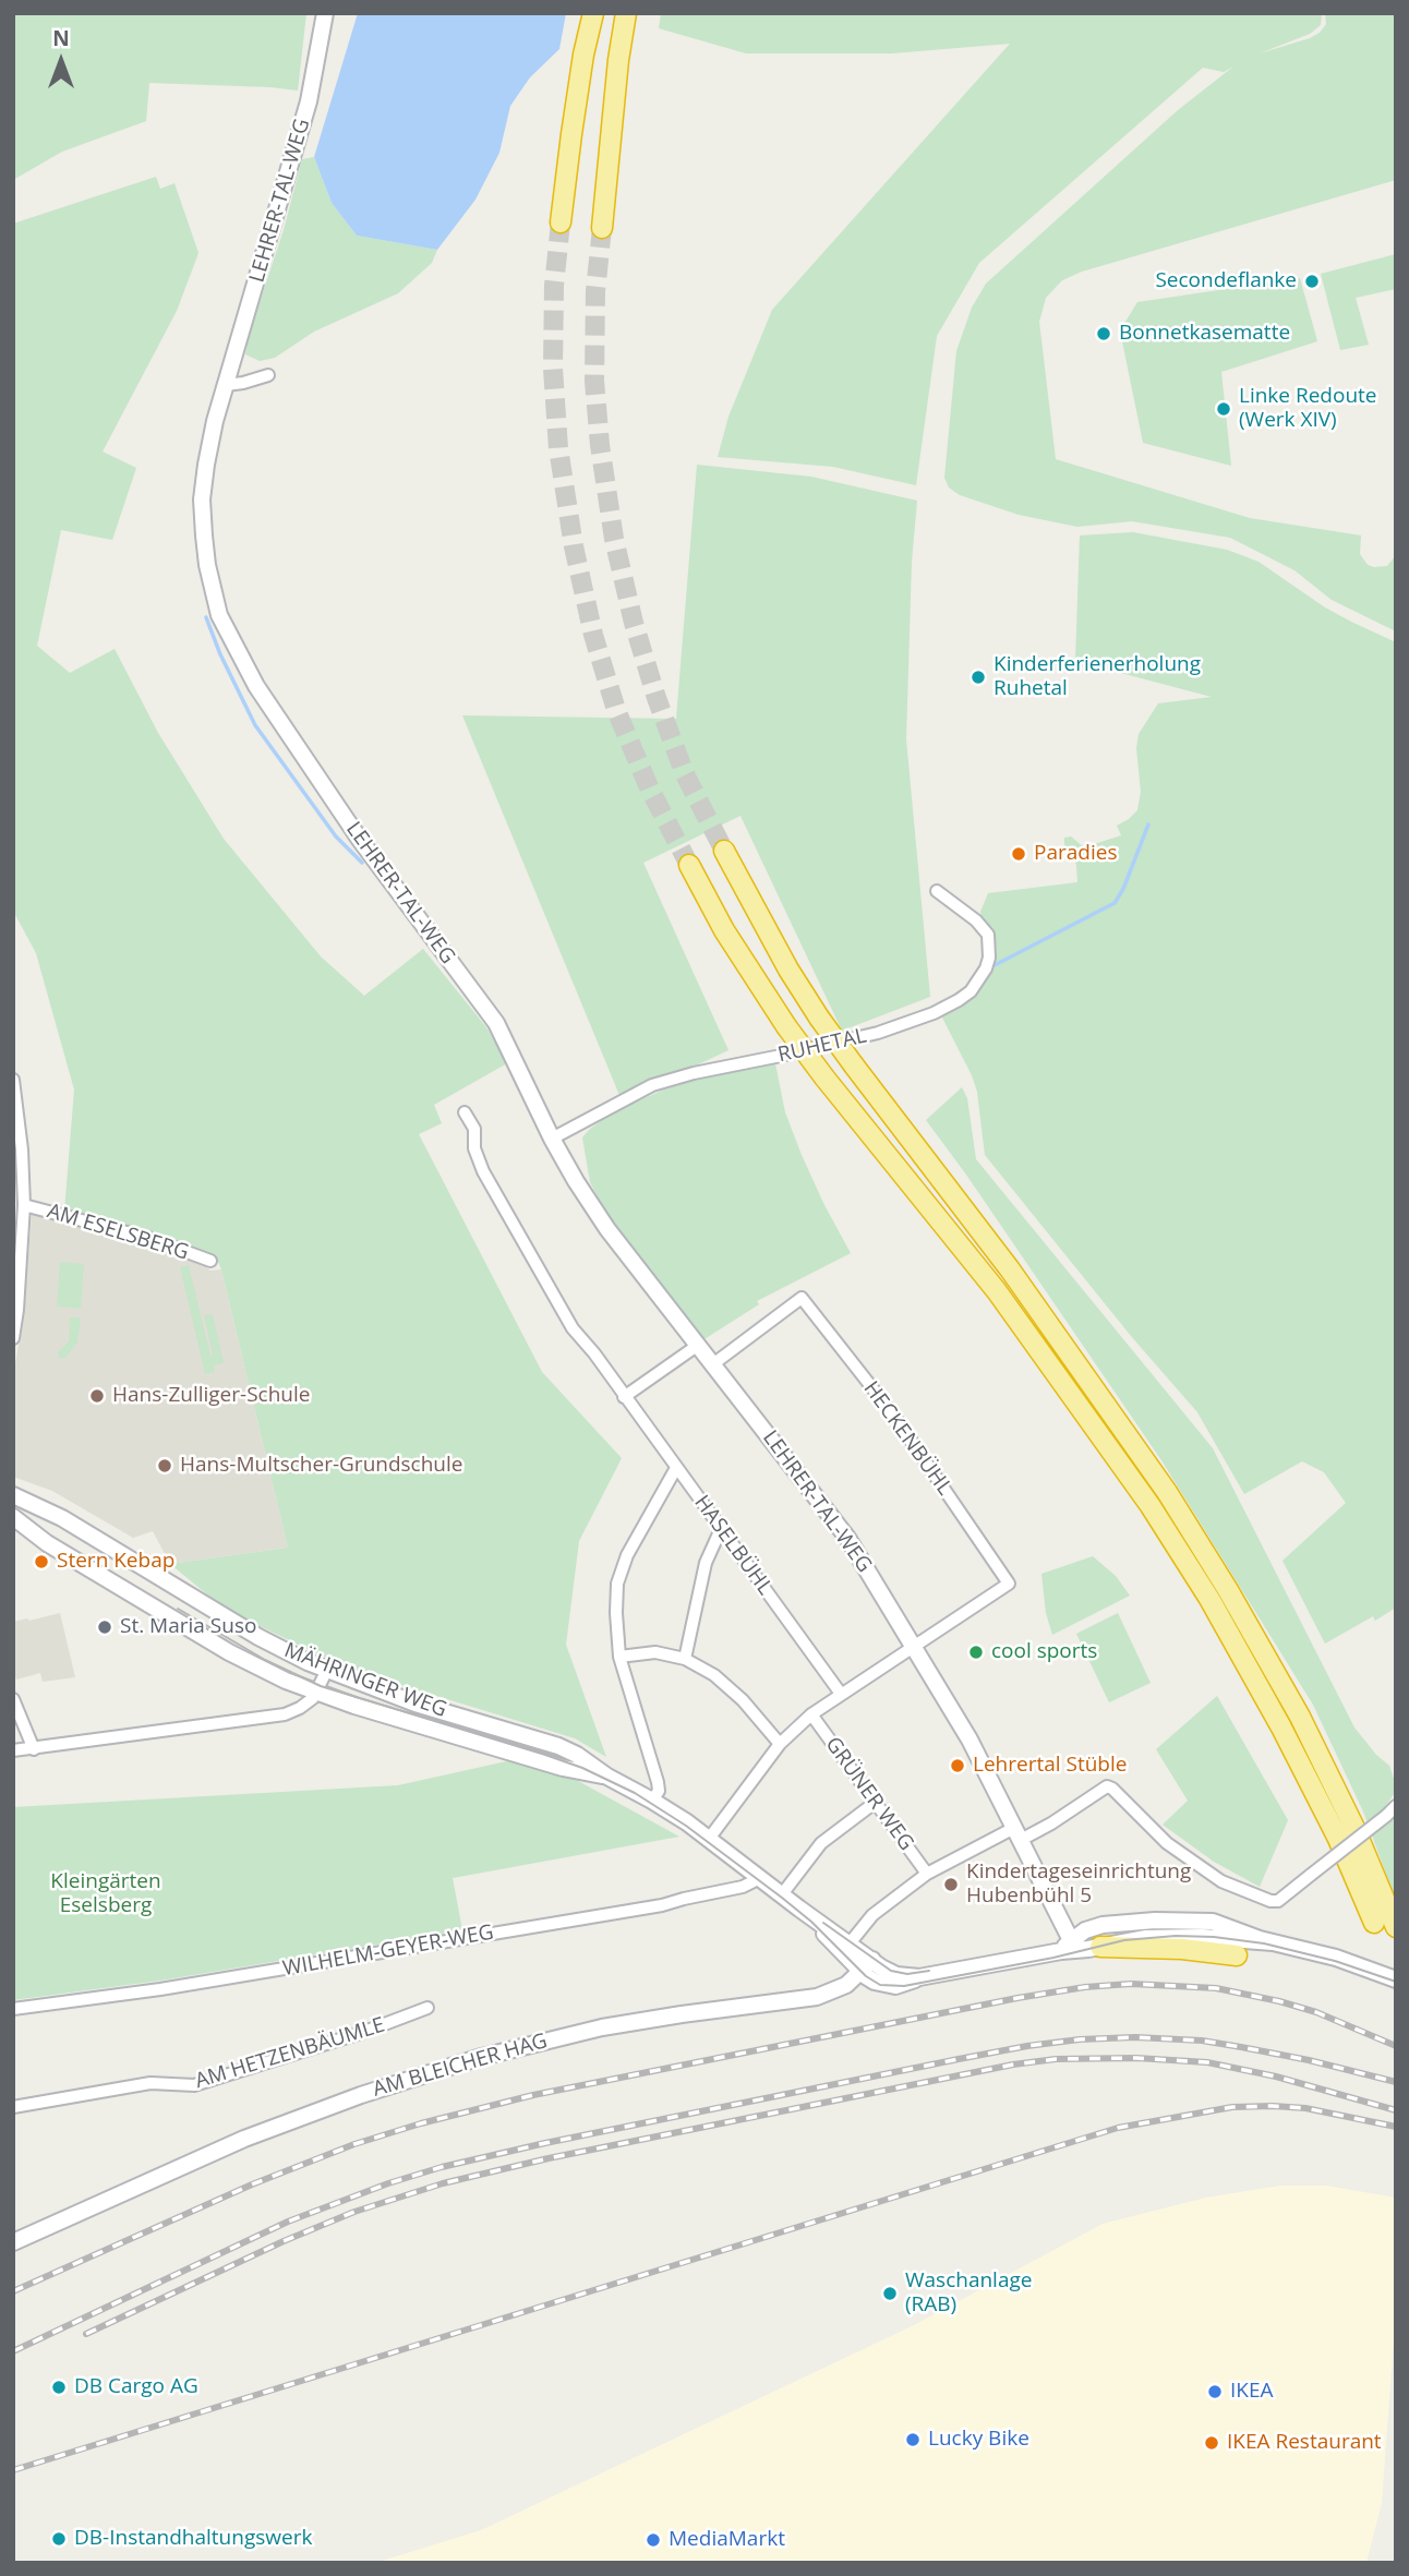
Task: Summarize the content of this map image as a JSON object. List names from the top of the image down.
{
  "streets": {
    "street": [
      "LEHRER-TAL-WEG",
      "RUHETAL",
      "AM ESELSBERG",
      "HECKENBÜHL",
      "HASELBÜHL",
      "MÄHRINGER WEG",
      "GRÜNER WEG",
      "WILHELM-GEYER-WEG",
      "AM HETZENBÄUMLE",
      "AM BLEICHER HAG"
    ]
  },
  "crossings": [
    ["LEHRER-TAL-WEG", "RUHETAL"],
    ["LEHRER-TAL-WEG", "HECKENBÜHL"],
    ["MÄHRINGER WEG", "WILHELM-GEYER-WEG"],
    ["MÄHRINGER WEG", "AM BLEICHER HAG"]
  ],
  "parks": ["Kleingärten Eselsberg"],
  "places": [
    "Secondeflanke",
    "Bonnetkasematte",
    "Linke Redoute (Werk XIV)",
    "Kinderferienerholung Ruhetal",
    "Paradies",
    "Hans-Zulliger-Schule",
    "Hans-Multscher-Grundschule",
    "Stern Kebap",
    "St. Maria Suso",
    "cool sports",
    "Lehrertal Stüble",
    "Kindertageseinrichtung Hubenbühl 5",
    "Waschanlage (RAB)",
    "DB Cargo AG",
    "IKEA",
    "Lucky Bike",
    "IKEA Restaurant",
    "DB-Instandhaltungswerk",
    "MediaMarkt"
  ],
  "north": "top"
}
